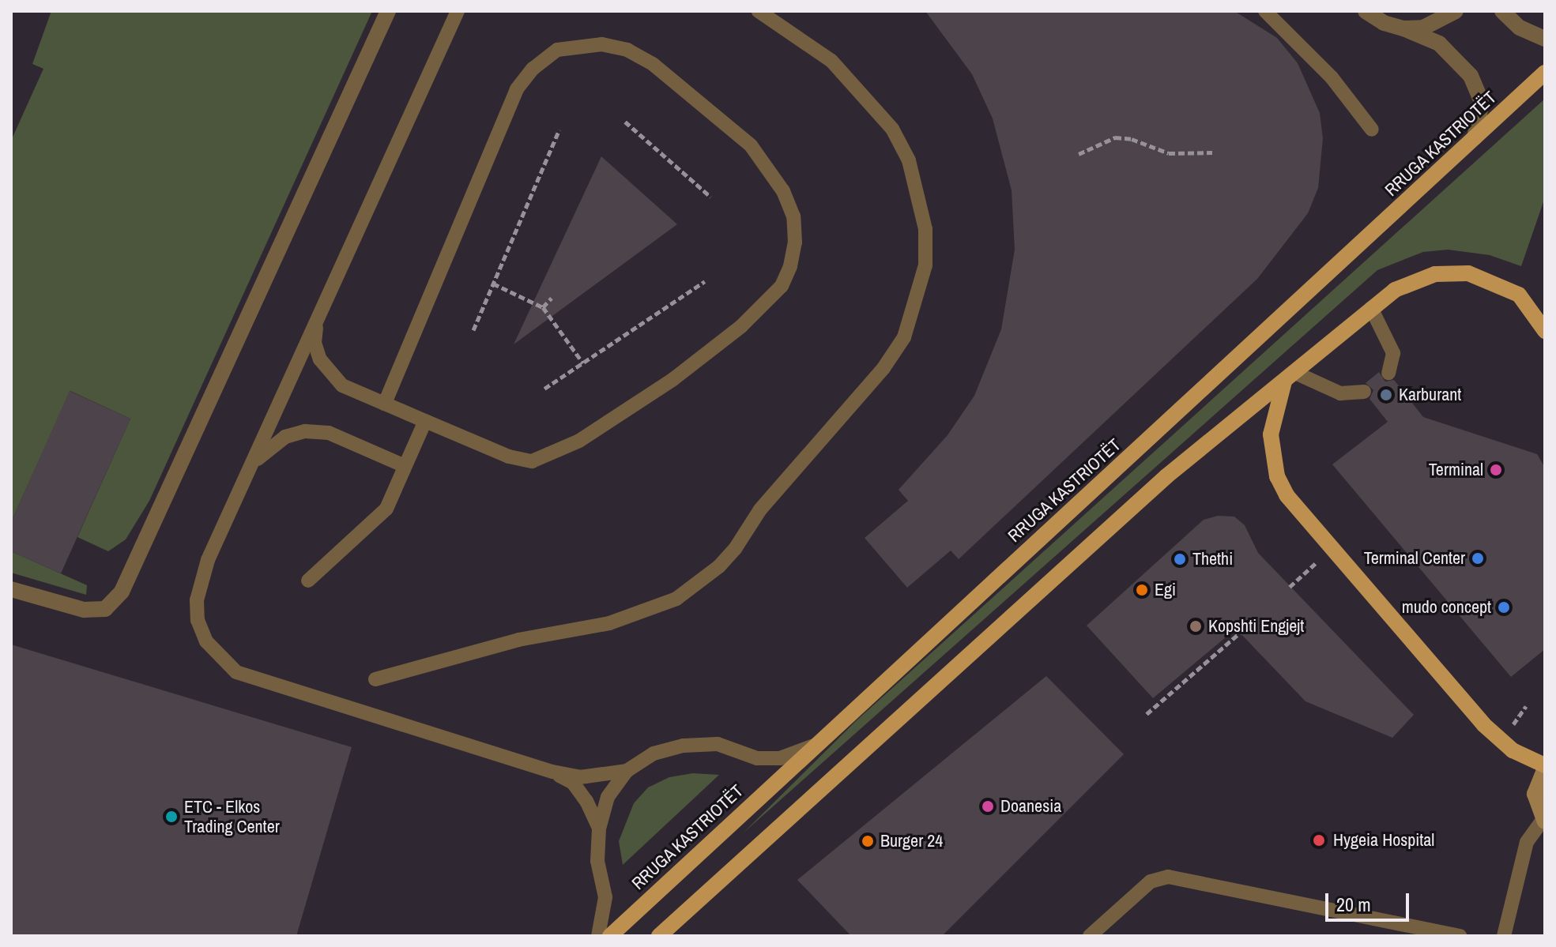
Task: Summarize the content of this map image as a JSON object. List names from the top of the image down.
{
  "streets": {
    "main road": ["RRUGA KASTRIOTËT"]
  },
  "places": [
    "Karburant",
    "Terminal",
    "Terminal Center",
    "Thethi",
    "Egi",
    "mudo concept",
    "Kopshti Engjejt",
    "Doanesia",
    "ETC - Elkos Trading Center",
    "Hygeia Hospital",
    "Burger 24"
  ],
  "scale_bar": "20 m"
}
